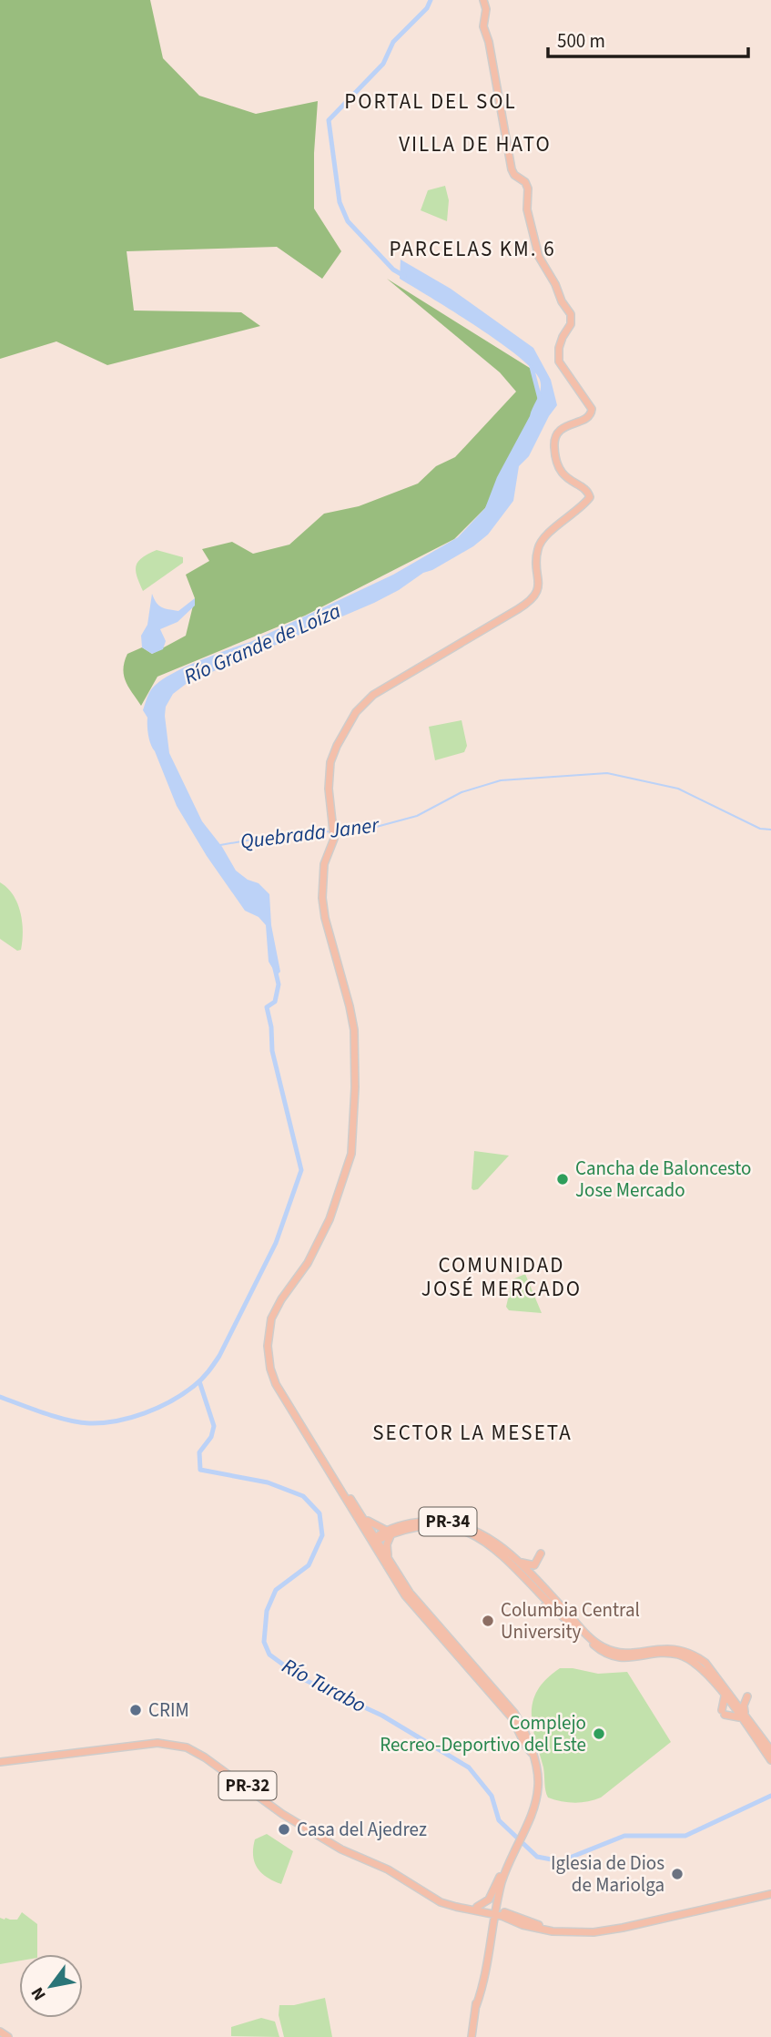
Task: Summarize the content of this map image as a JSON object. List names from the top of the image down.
{
  "streets": {
    "main road": ["PR-34", "PR-32"]
  },
  "districts": [
    "PORTAL DEL SOL",
    "VILLA DE HATO",
    "PARCELAS KM. 6",
    "COMUNIDAD JOSÉ MERCADO",
    "SECTOR LA MESETA"
  ],
  "water": ["Río Grande de Loíza", "Quebrada Janer", "Río Turabo"],
  "places": [
    "Cancha de Baloncesto Jose Mercado",
    "Columbia Central University",
    "CRIM",
    "Complejo Recreo-Deportivo del Este",
    "Casa del Ajedrez",
    "Iglesia de Dios de Mariolga"
  ],
  "scale_bar": "500 m",
  "north": "bottom left"
}
